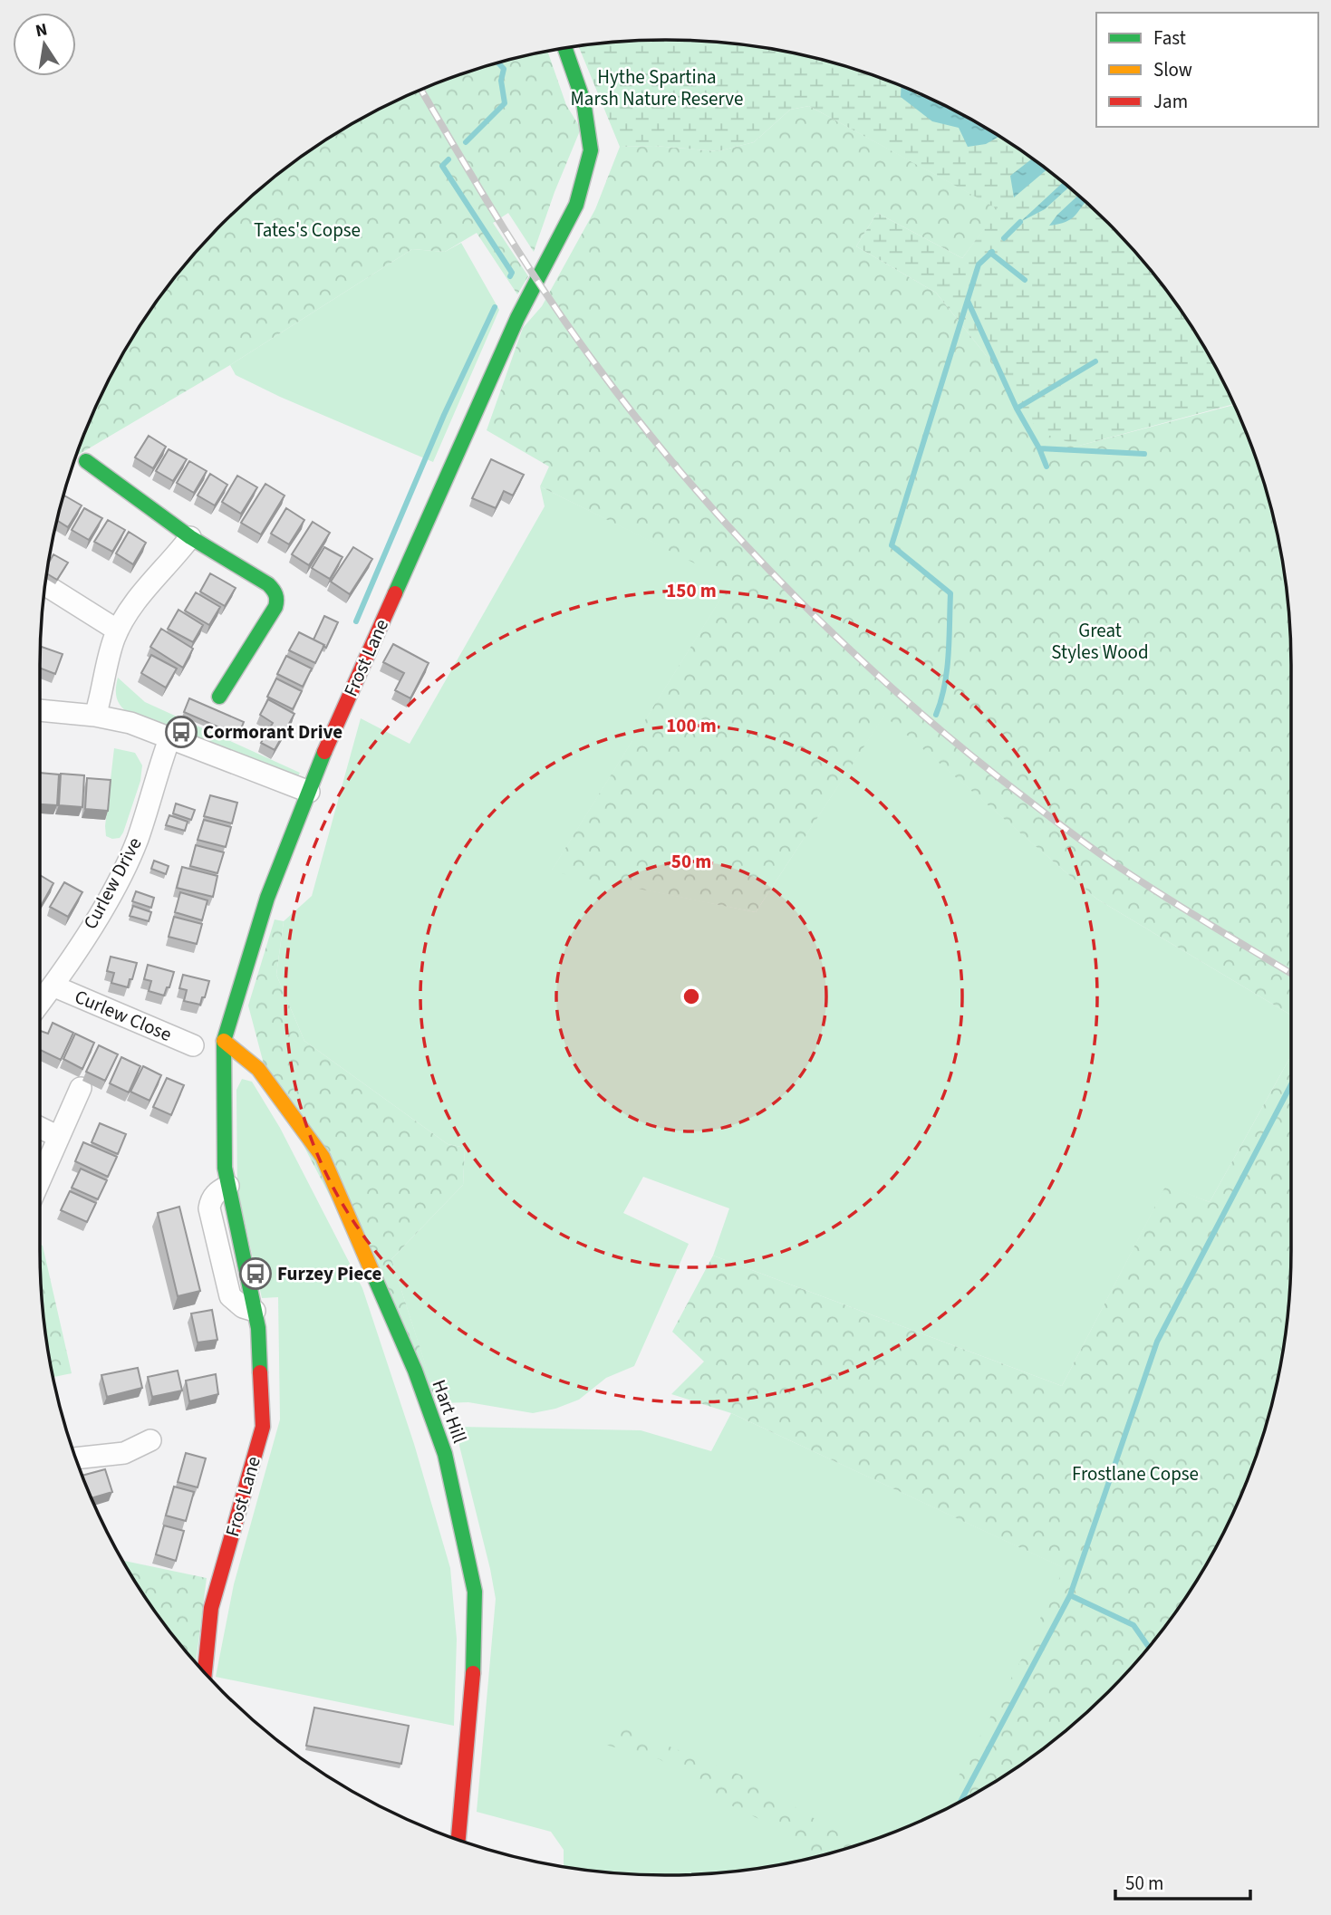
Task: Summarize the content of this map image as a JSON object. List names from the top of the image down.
{
  "streets": {
    "street": [
      "Frost Lane",
      "Curlew Drive",
      "Curlew Close",
      "Hart Hill"
    ]
  },
  "crossings": [
    ["Frost Lane", "Hart Hill"],
    ["Curlew Drive", "Curlew Close"]
  ],
  "parks": [
    "Hythe Spartina Marsh Nature Reserve",
    "Tates's Copse",
    "Great Styles Wood",
    "Frostlane Copse"
  ],
  "places": {
    "bus stop": ["Cormorant Drive", "Furzey Piece"]
  },
  "legend": ["Fast", "Slow", "Jam"],
  "scale_bar": "50 m",
  "north": "top",
  "rings": ["150 m", "100 m", "50 m"]
}
